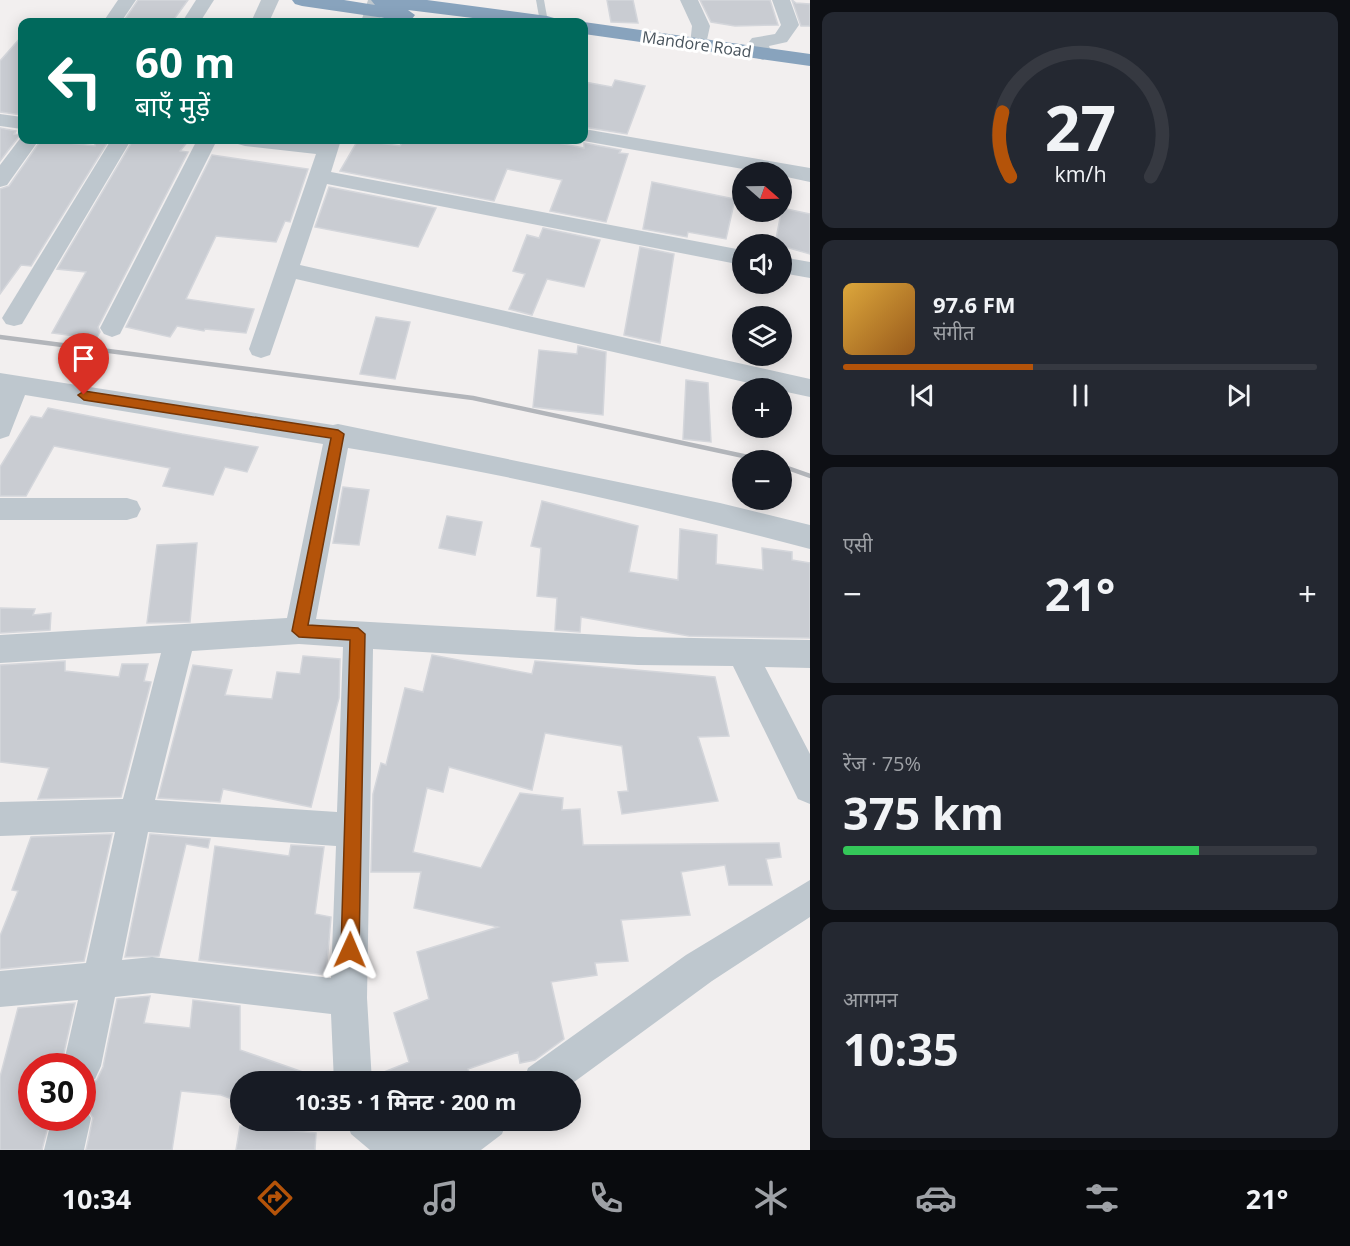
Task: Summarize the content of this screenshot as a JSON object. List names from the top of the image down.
{
  "streets": {
    "highway": ["Mandore Road"]
  },
  "north": "right",
  "page": {
    "turn": ["60 m", "बाएँ मुड़ें"],
    "map_buttons": ["+", "−"],
    "song": ["97.6 FM", "संगीत"],
    "tile": [
      "एसी",
      ["रेंज · 75%", "375 km"],
      ["आगमन", "10:35"]
    ],
    "heat": ["−", "21°", "+"],
    "limit": "30",
    "trip": "10:35 · 1 मिनट · 200 m",
    "tabs": ["10:34", "21°"],
    "gauge": ["27", "km/h"]
  }
}
